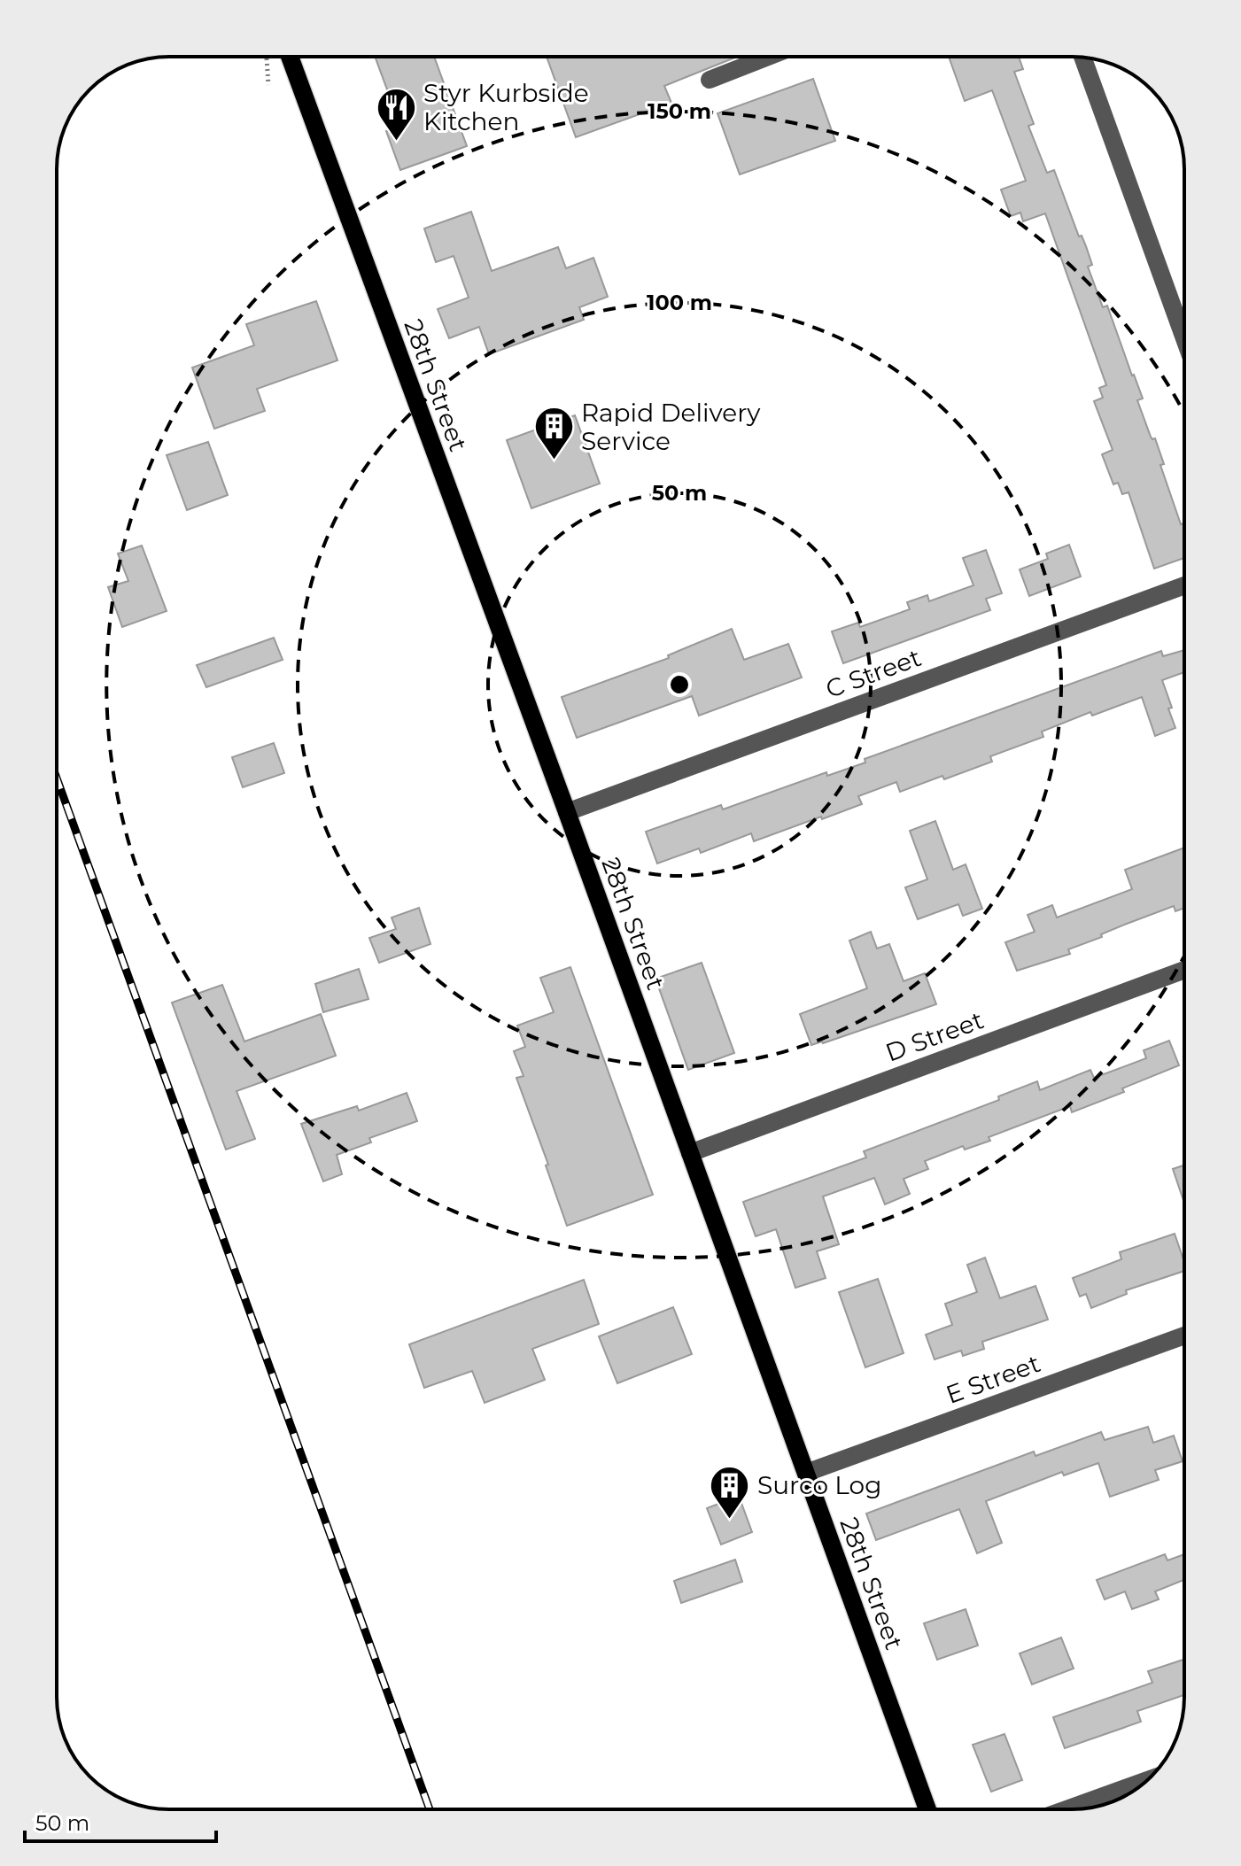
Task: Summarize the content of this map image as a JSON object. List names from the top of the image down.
{
  "streets": {
    "main road": ["28th Street"],
    "street": ["C Street", "D Street", "E Street"]
  },
  "crossings": [
    ["28th Street", "C Street"],
    ["28th Street", "D Street"],
    ["28th Street", "E Street"]
  ],
  "places": {
    "restaurant": ["Styr Kurbside Kitchen"],
    "building": ["Rapid Delivery Service", "Surco Log"]
  },
  "scale_bar": "50 m",
  "rings": ["150 m", "100 m", "50 m"]
}
